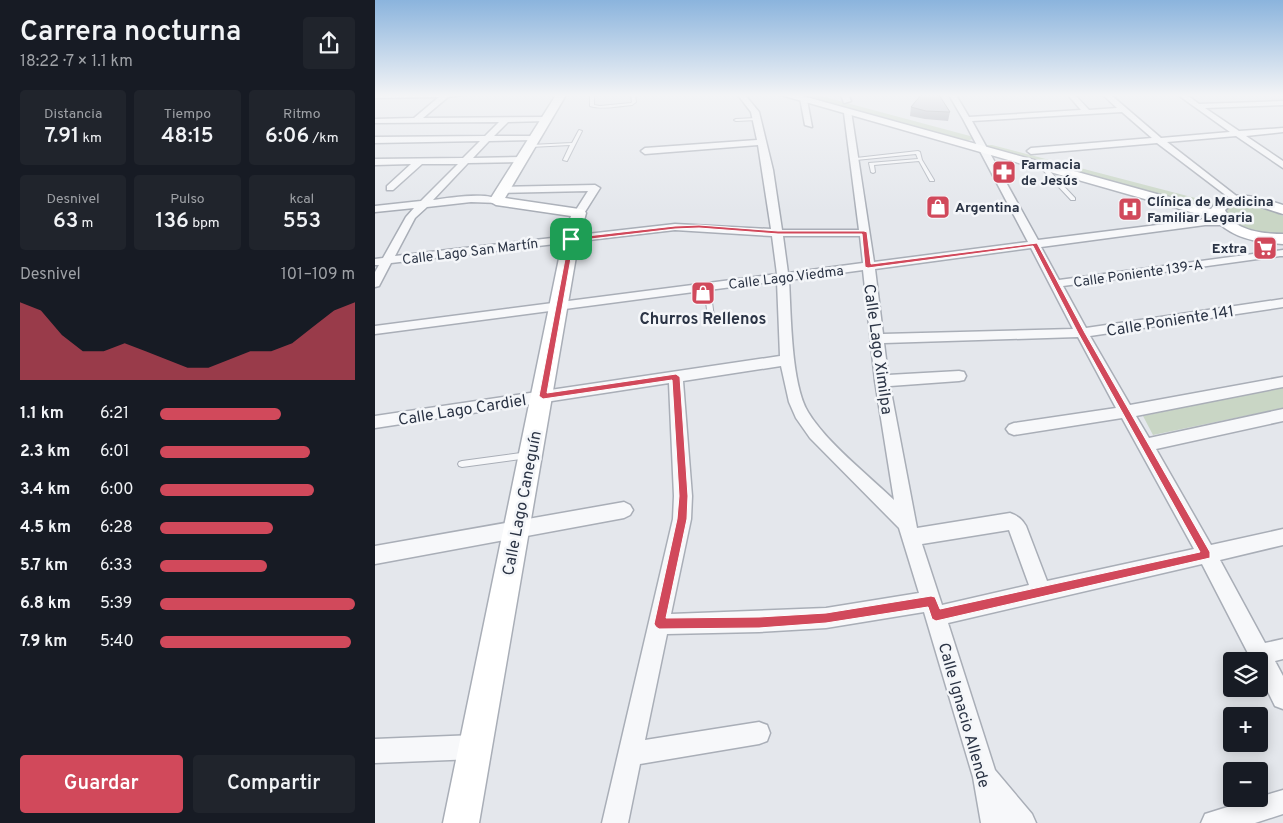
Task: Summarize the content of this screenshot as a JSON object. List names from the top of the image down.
{
  "streets": {
    "main road": ["Calle Lago Caneguín"],
    "street": [
      "Calle Lago San Martín",
      "Calle Poniente 139-A",
      "Calle Lago Viedma",
      "Calle Poniente 141",
      "Calle Lago Ximilpa",
      "Calle Lago Cardiel",
      "Calle Ignacio Allende"
    ]
  },
  "crossings": [
    ["Calle Lago San Martín", "Calle Lago Ximilpa"],
    ["Calle Lago San Martín", "Calle Lago Caneguín"],
    ["Calle Lago San Martín", "Calle Ignacio Allende"],
    ["Calle Lago Viedma", "Calle Lago Ximilpa"],
    ["Calle Lago Viedma", "Calle Lago Caneguín"],
    ["Calle Lago Viedma", "Calle Ignacio Allende"],
    ["Calle Poniente 141", "Calle Lago Ximilpa"],
    ["Calle Lago Ximilpa", "Calle Ignacio Allende"],
    ["Calle Lago Cardiel", "Calle Lago Caneguín"],
    ["Calle Lago Cardiel", "Calle Ignacio Allende"]
  ],
  "places": {
    "pharmacy": ["Farmacia de Jesús"],
    "shop": ["Argentina", "Churros Rellenos"],
    "hospital": ["Clínica de Medicina Familiar Legaria"],
    "supermarket": ["Extra"]
  },
  "page": {
    "heading": ["Carrera nocturna", "18:22 · 7 × 1.1 km"],
    "stats": [
      ["Distancia", "7.91 km"],
      ["Tiempo", "48:15"],
      ["Ritmo", "6:06 /km"],
      ["Desnivel", "63 m"],
      ["Pulso", "136 bpm"],
      ["kcal", "553"]
    ],
    "chart": ["Desnivel", "101–109 m"],
    "list": [
      {
        "name": "1.1 km",
        "note": "6:21"
      },
      {
        "name": "2.3 km",
        "note": "6:01"
      },
      {
        "name": "3.4 km",
        "note": "6:00"
      },
      {
        "name": "4.5 km",
        "note": "6:28"
      },
      {
        "name": "5.7 km",
        "note": "6:33"
      },
      {
        "name": "6.8 km",
        "note": "5:39"
      },
      {
        "name": "7.9 km",
        "note": "5:40"
      }
    ],
    "map_buttons": ["+", "−"],
    "buttons": ["Guardar", "Compartir"]
  }
}
